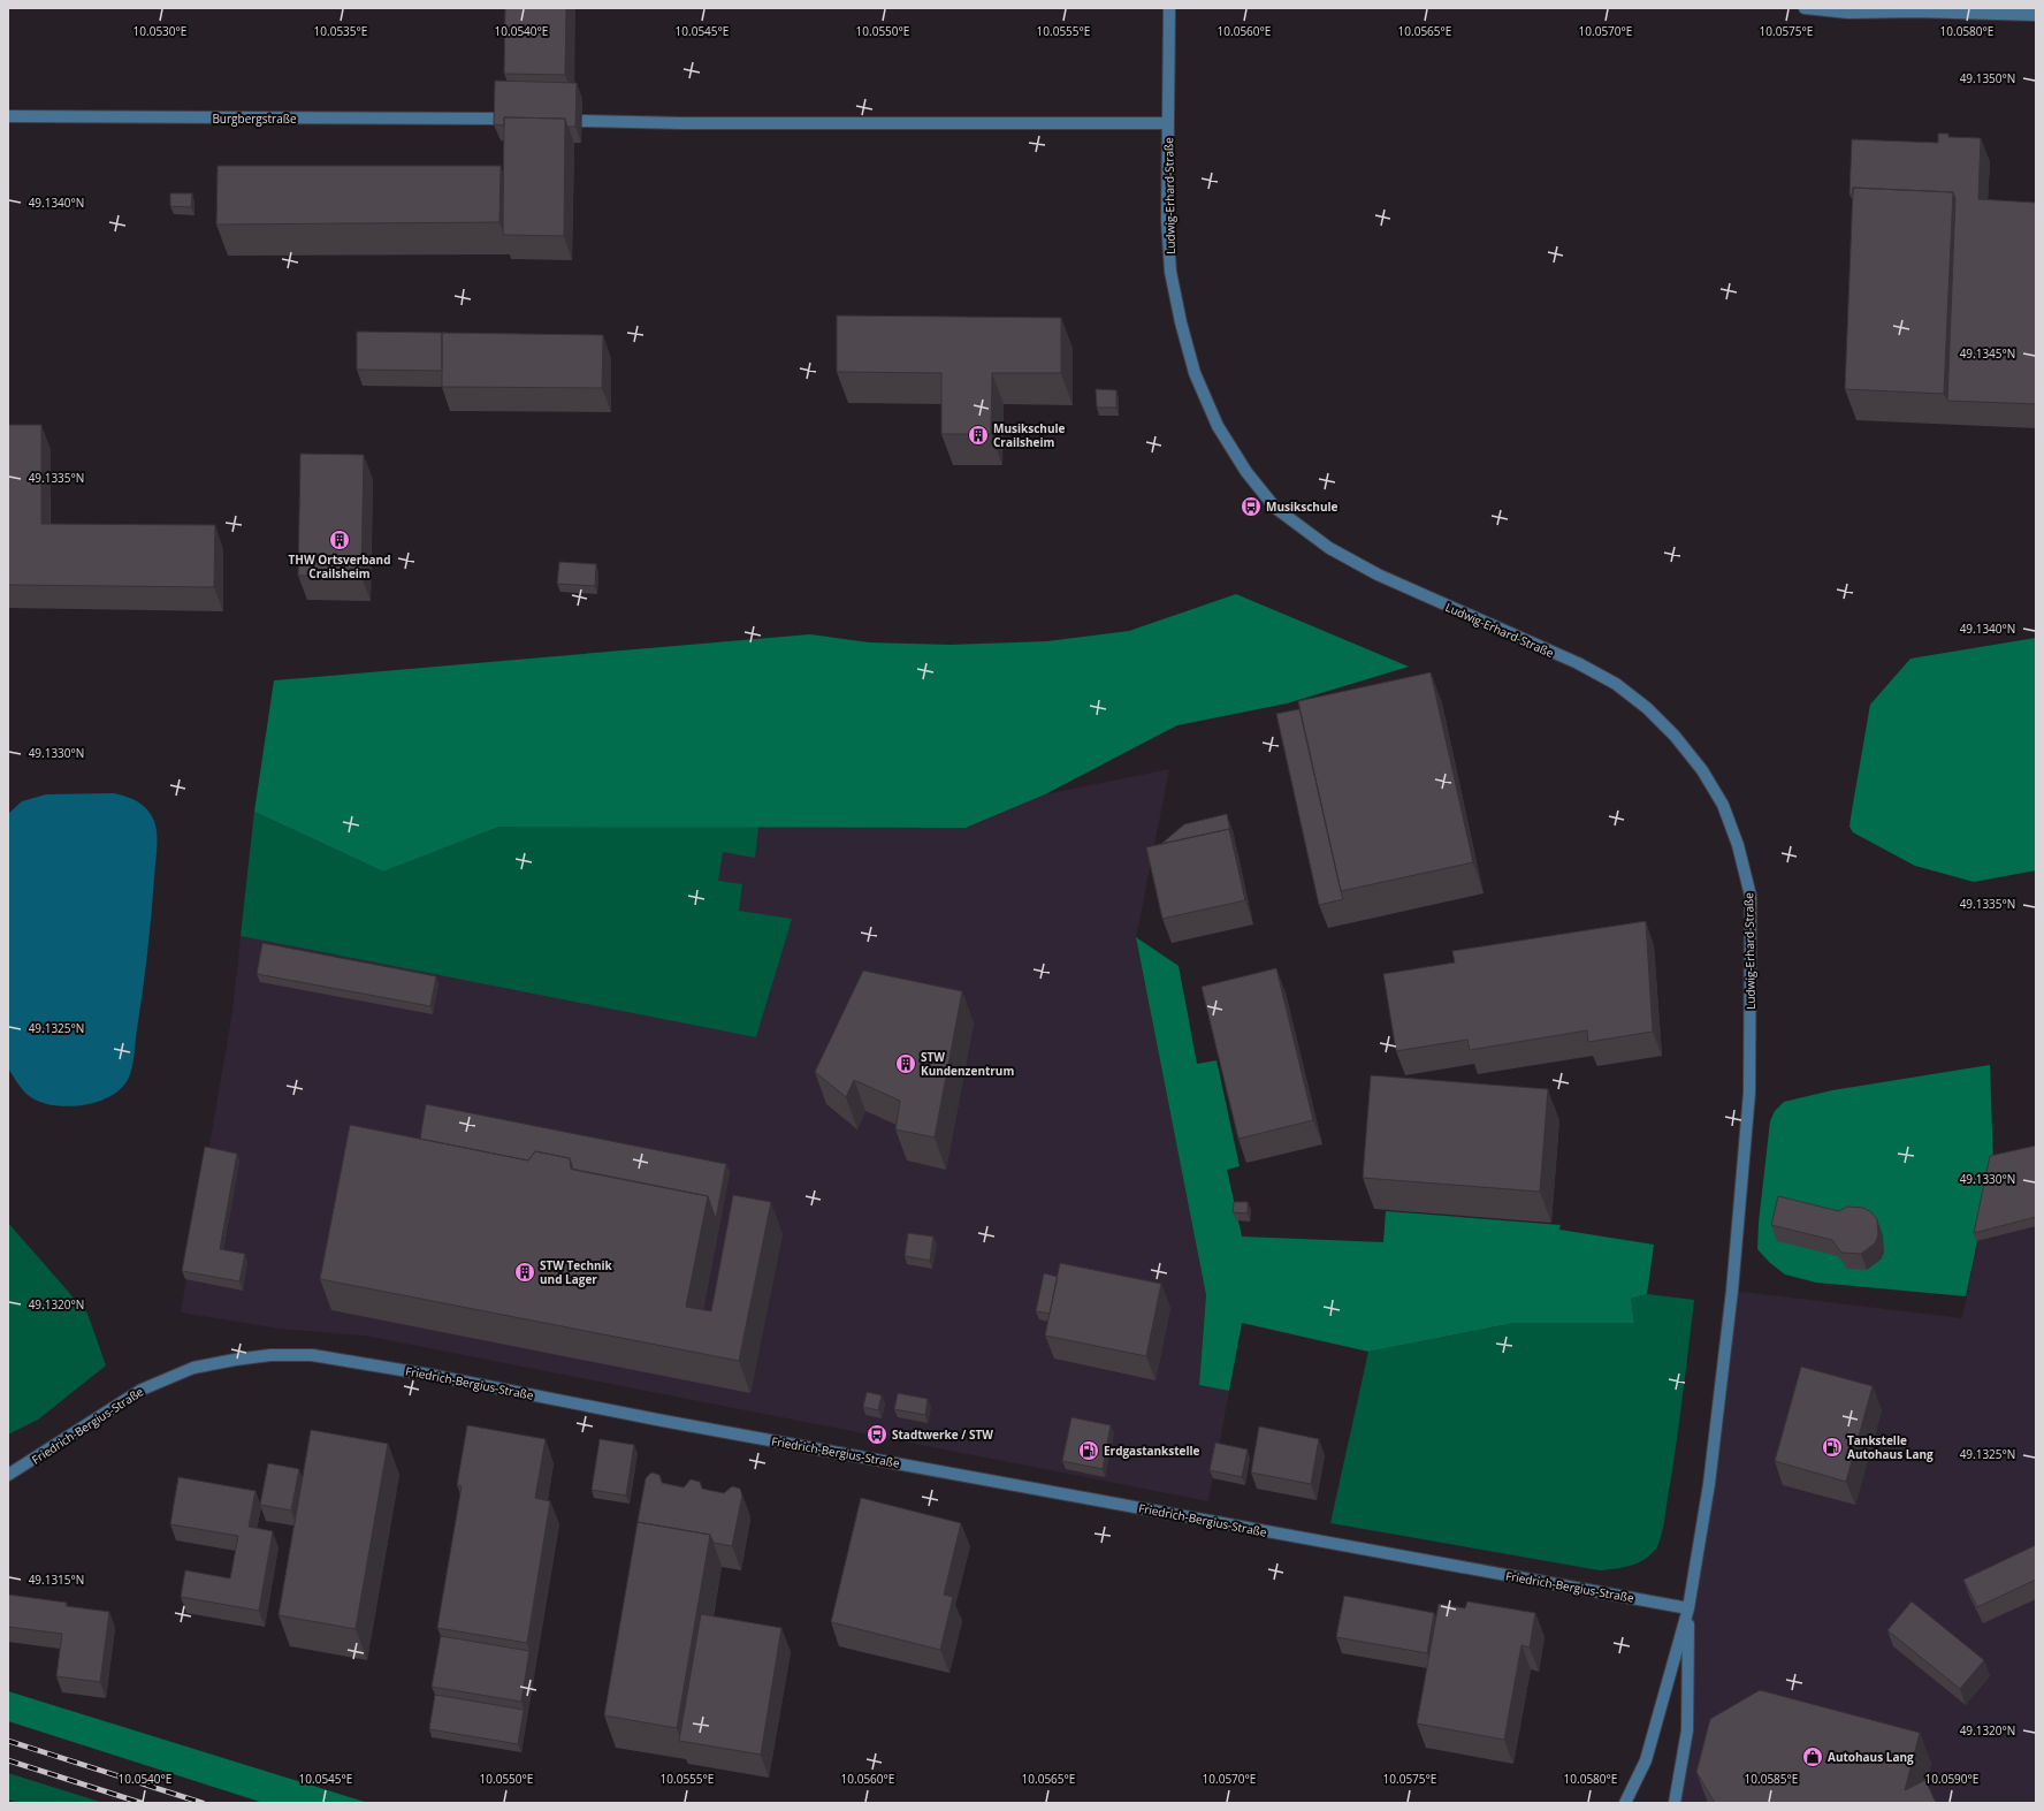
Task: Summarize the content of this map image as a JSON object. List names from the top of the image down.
{
  "streets": {
    "street": ["Burgbergstraße", "Ludwig-Erhard-Straße", "Friedrich-Bergius-Straße"]
  },
  "crossings": [
    ["Ludwig-Erhard-Straße", "Friedrich-Bergius-Straße"]
  ],
  "places": {
    "building": [
      "Musikschule Crailsheim",
      "THW Ortsverband Crailsheim",
      "STW Kundenzentrum",
      "STW Technik und Lager"
    ],
    "bus stop": ["Musikschule", "Stadtwerke / STW"],
    "fuel station": ["Tankstelle Autohaus Lang", "Erdgastankstelle"],
    "shop": ["Autohaus Lang"]
  },
  "coordinates": [
    "10.0530°E",
    "10.0535°E",
    "10.0540°E",
    "10.0545°E",
    "10.0550°E",
    "10.0555°E",
    "10.0560°E",
    "10.0565°E",
    "10.0570°E",
    "10.0575°E",
    "10.0580°E",
    "49.1350°N",
    "49.1340°N",
    "49.1345°N",
    "49.1335°N",
    "49.1330°N",
    "49.1325°N",
    "49.1320°N",
    "49.1315°N",
    "10.0585°E",
    "10.0590°E"
  ]
}
